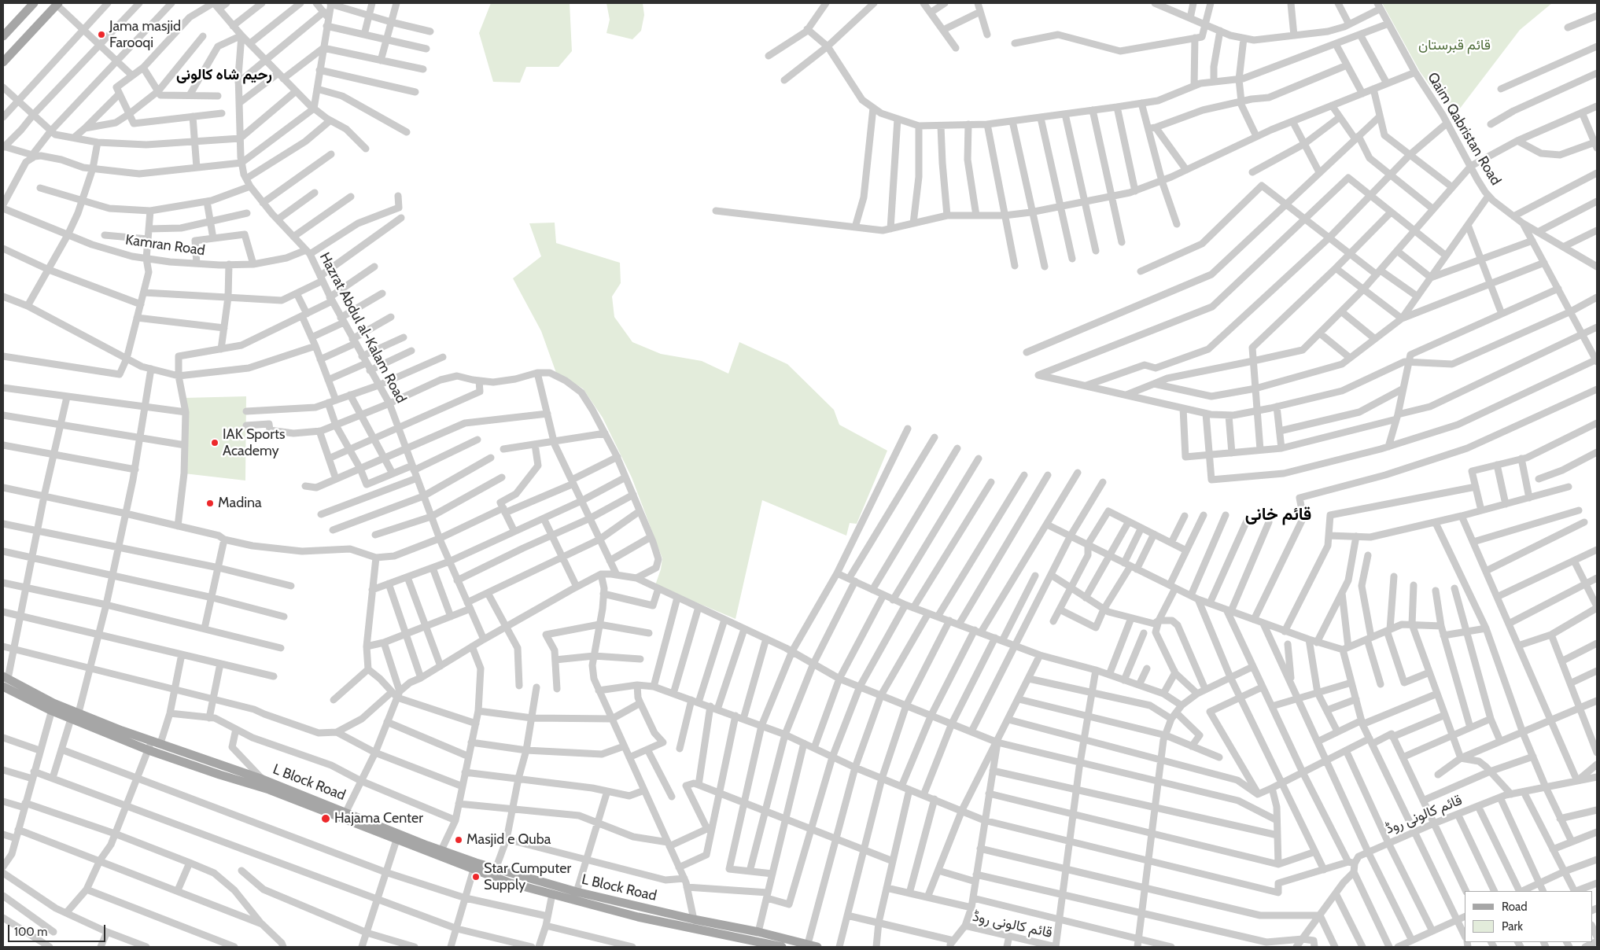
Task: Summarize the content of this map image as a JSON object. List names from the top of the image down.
{
  "streets": {
    "main road": ["L Block Road"],
    "street": [
      "Qaim Qabristan Road",
      "Kamran Road",
      "Hazrat Abdul al-Kalam Road",
      "قائم کالونی روڈ"
    ]
  },
  "crossings": [
    ["Kamran Road", "Hazrat Abdul al-Kalam Road"]
  ],
  "districts": ["رحیم شاہ کالونی", "قائم خانى"],
  "parks": ["قائم قبرستان"],
  "places": [
    "Jama masjid Farooqi",
    "IAK Sports Academy",
    "Madina",
    "Hajama Center",
    "Masjid e Quba",
    "Star Cumputer Supply"
  ],
  "legend": ["Road", "Park"],
  "scale_bar": "100 m"
}
